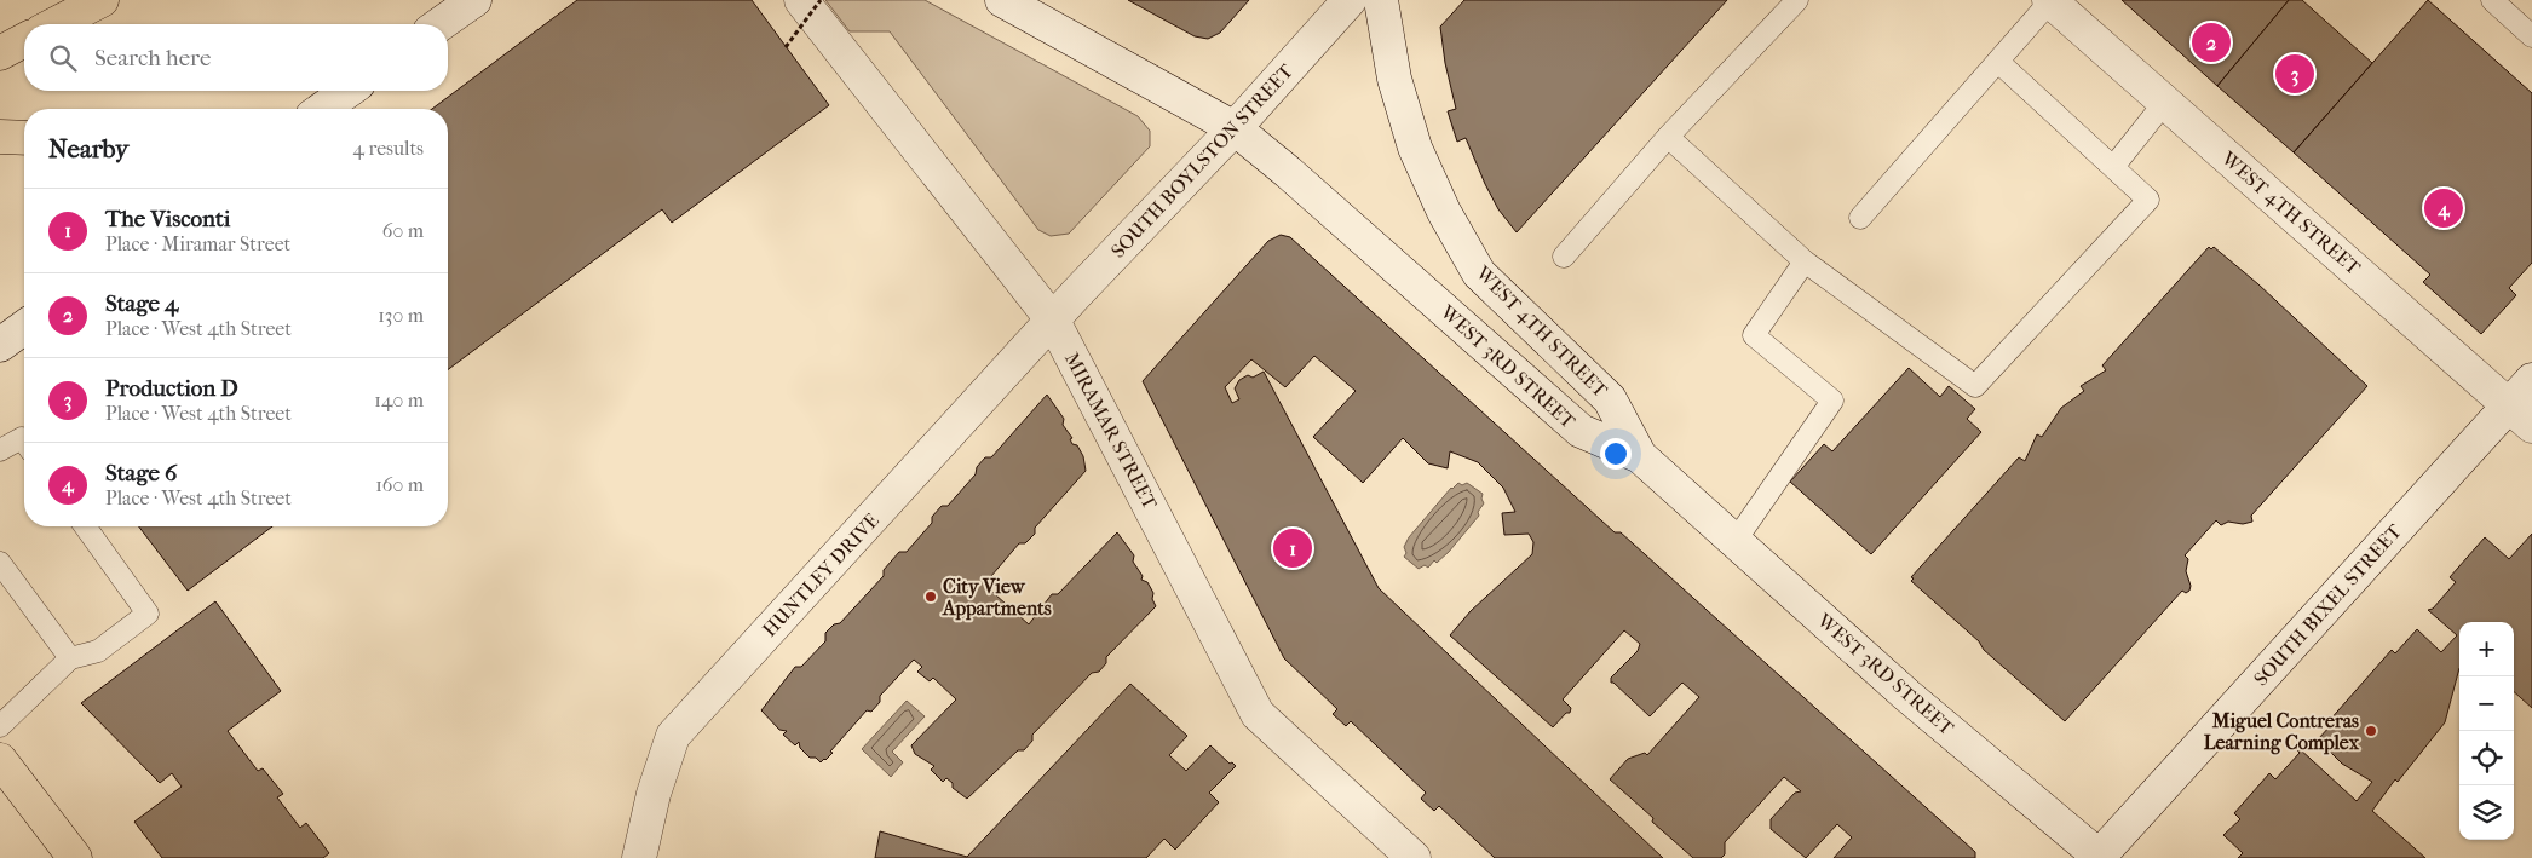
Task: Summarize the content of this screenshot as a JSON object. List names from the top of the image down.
{
  "streets": {
    "street": [
      "SOUTH BOYLSTON STREET",
      "WEST 4TH STREET",
      "WEST 3RD STREET",
      "MIRAMAR STREET",
      "HUNTLEY DRIVE",
      "SOUTH BIXEL STREET"
    ]
  },
  "crossings": [
    ["SOUTH BOYLSTON STREET", "WEST 3RD STREET"],
    ["SOUTH BOYLSTON STREET", "MIRAMAR STREET"],
    ["SOUTH BOYLSTON STREET", "HUNTLEY DRIVE"],
    ["WEST 4TH STREET", "WEST 3RD STREET"],
    ["WEST 4TH STREET", "SOUTH BIXEL STREET"],
    ["WEST 3RD STREET", "SOUTH BIXEL STREET"],
    ["MIRAMAR STREET", "HUNTLEY DRIVE"]
  ],
  "places": ["City View Appartments", "Miguel Contreras Learning Complex"],
  "page": {
    "pins": [
      "2",
      "3",
      "4",
      "1"
    ],
    "search": "Search here",
    "heading": ["Nearby", "4 results"],
    "list": [
      {
        "mark": "1",
        "name": "The Visconti",
        "note": "Place · Miramar Street",
        "value": "60 m"
      },
      {
        "mark": "2",
        "name": "Stage 4",
        "note": "Place · West 4th Street",
        "value": "130 m"
      },
      {
        "mark": "3",
        "name": "Production D",
        "note": "Place · West 4th Street",
        "value": "140 m"
      },
      {
        "mark": "4",
        "name": "Stage 6",
        "note": "Place · West 4th Street",
        "value": "160 m"
      }
    ],
    "map_buttons": ["+", "−"]
  }
}
